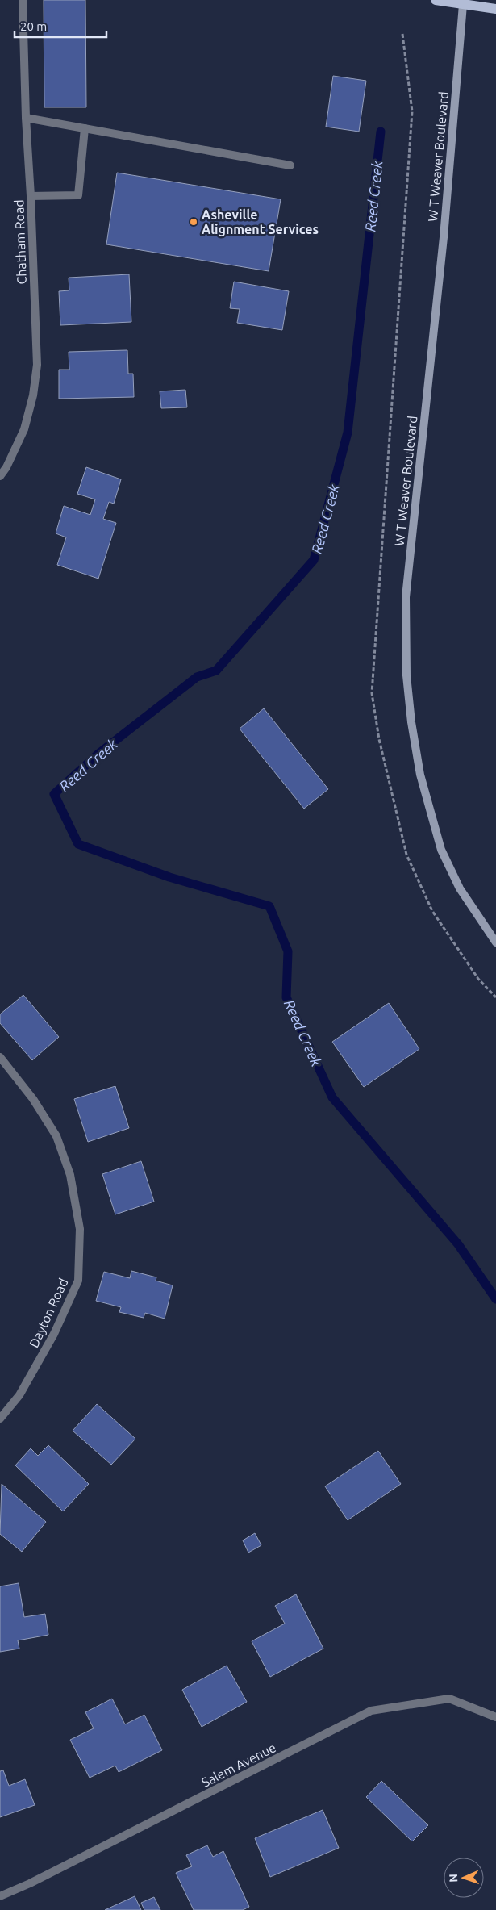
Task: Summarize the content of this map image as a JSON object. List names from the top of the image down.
{
  "streets": {
    "main road": ["W T Weaver Boulevard"],
    "street": ["Chatham Road", "Dayton Road", "Salem Avenue"]
  },
  "water": ["Reed Creek"],
  "places": ["Asheville Alignment Services"],
  "scale_bar": "20 m",
  "north": "left"
}
